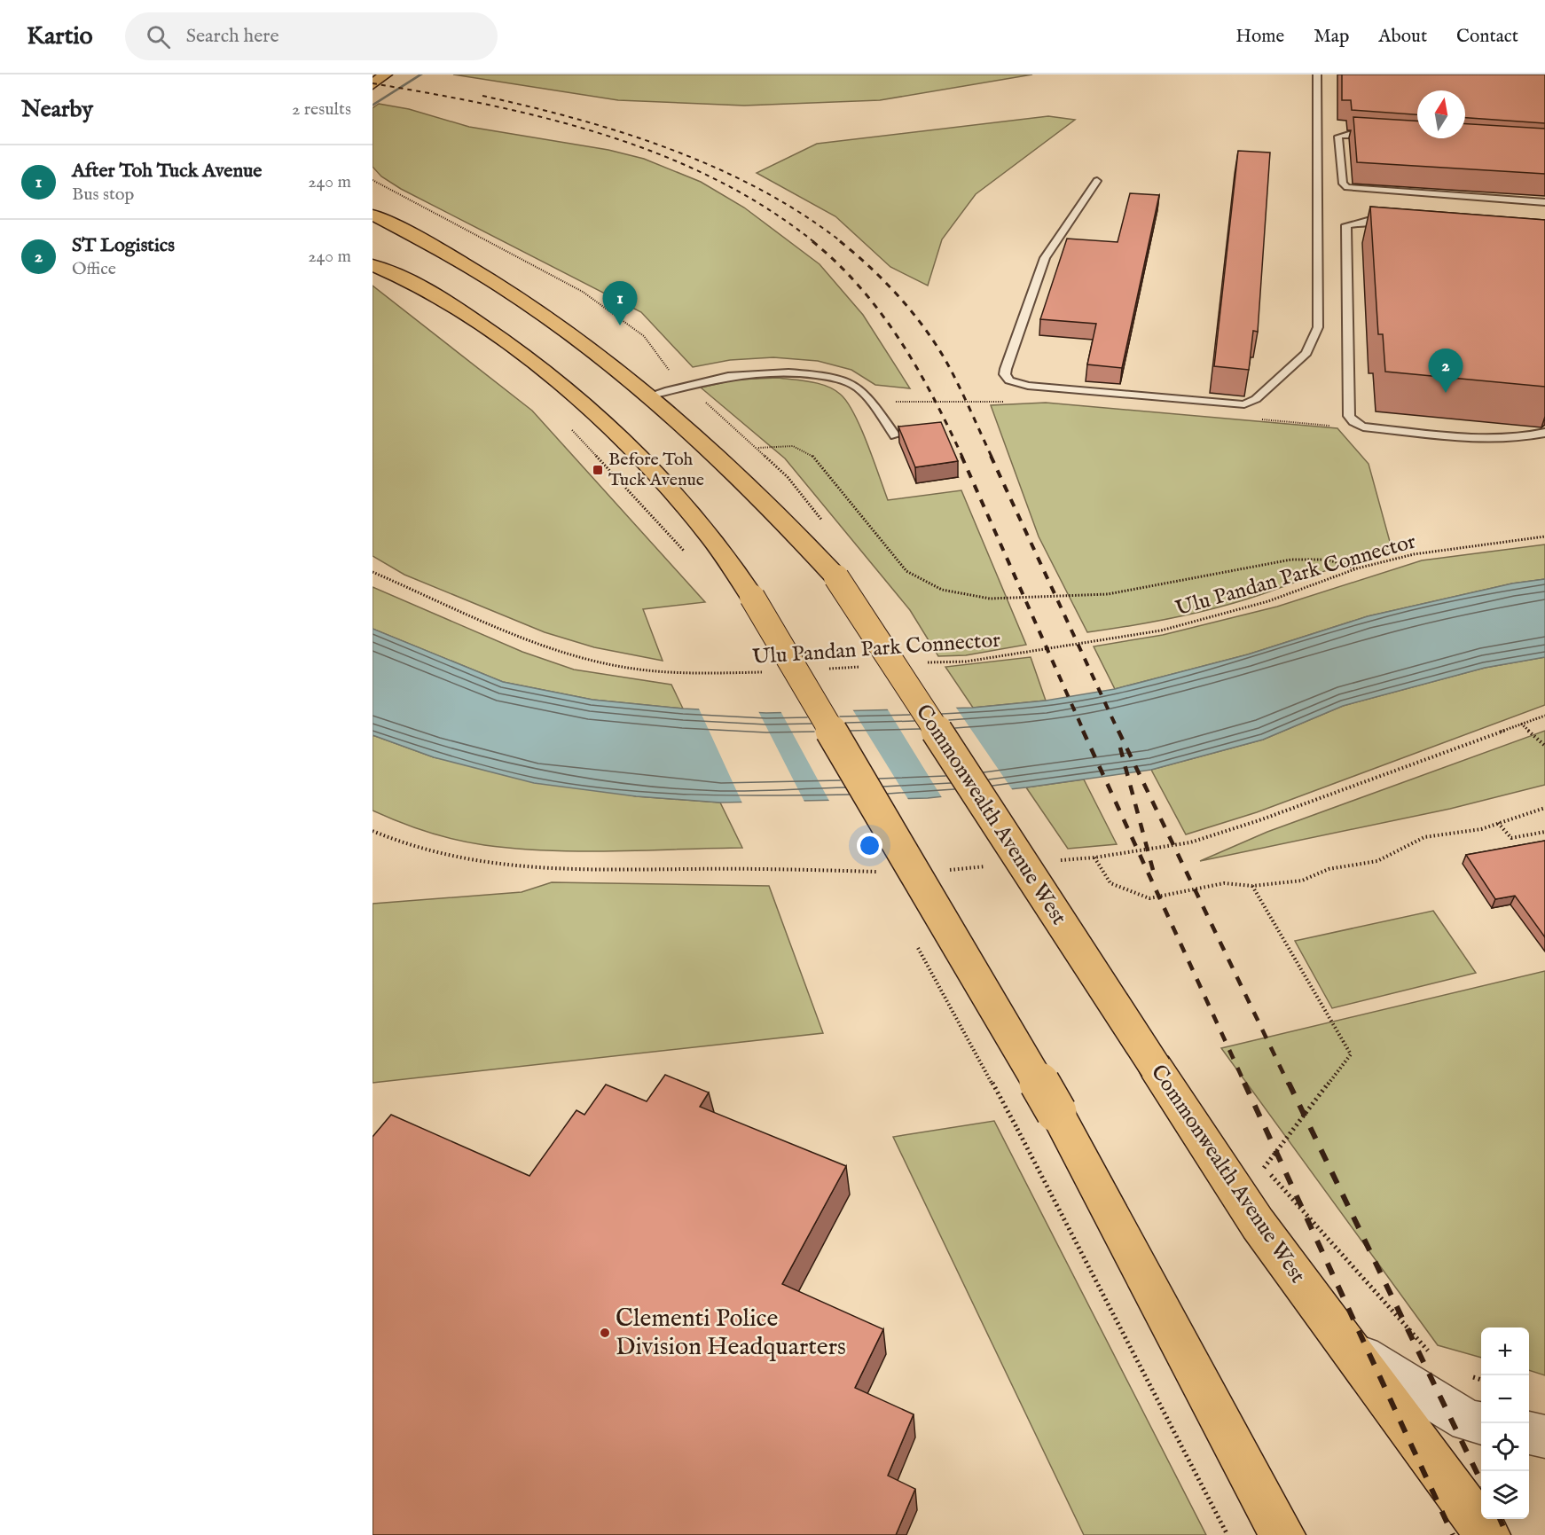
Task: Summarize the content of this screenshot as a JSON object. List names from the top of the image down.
{
  "streets": {
    "main road": ["Commonwealth Avenue West"],
    "path": ["Ulu Pandan Park Connector"]
  },
  "places": {
    "transit": ["Before Toh Tuck Avenue"],
    "other": ["Clementi Police Division Headquarters"]
  },
  "north": "top",
  "page": {
    "header": "Kartio",
    "search": "Search here",
    "nav": [
      "Home",
      "Map",
      "About",
      "Contact"
    ],
    "heading": ["Nearby", "2 results"],
    "list": [
      {
        "mark": "1",
        "name": "After Toh Tuck Avenue",
        "note": "Bus stop",
        "value": "240 m"
      },
      {
        "mark": "2",
        "name": "ST Logistics",
        "note": "Office",
        "value": "240 m"
      }
    ],
    "pins": ["1", "2"],
    "map_buttons": ["+", "−"]
  }
}
